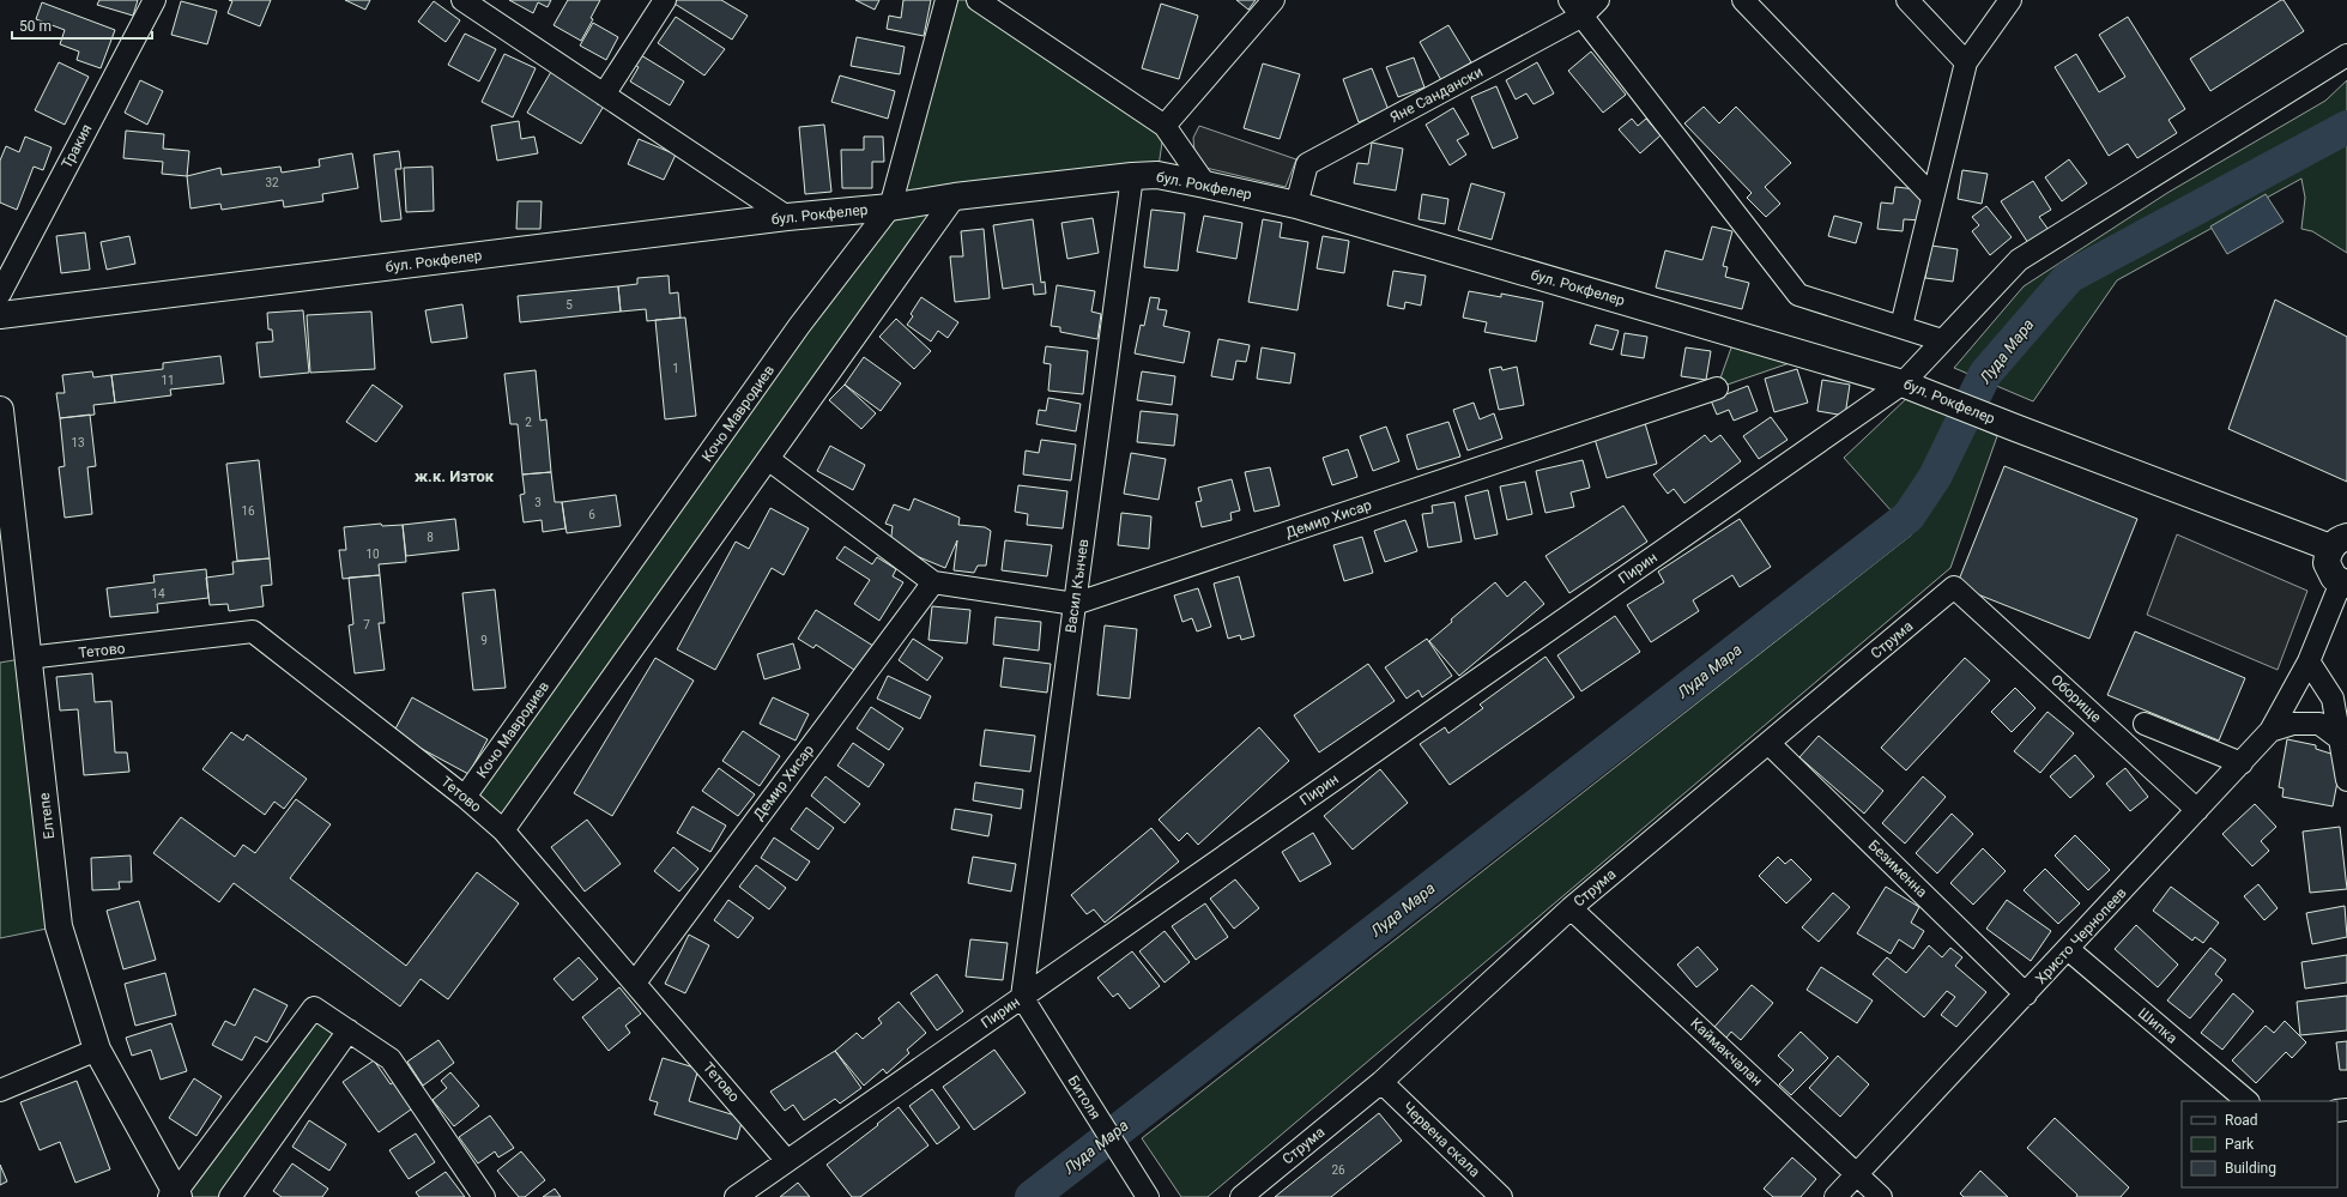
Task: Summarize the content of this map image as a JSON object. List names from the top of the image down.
{
  "streets": {
    "main road": ["бул. Рокфелер", "Елтепе"],
    "street": [
      "Яне Сандански",
      "Тракия",
      "Кочо Мавродиев",
      "Демир Хисар",
      "Пирин",
      "Васил Кънчев",
      "Струма",
      "Тетово",
      "Оборище",
      "Безименна",
      "Христо Чернопеев",
      "Шипка",
      "Каймакчалан",
      "Битоля",
      "Червена скала"
    ]
  },
  "crossings": [
    ["Яне Сандански", "бул. Рокфелер"],
    ["бул. Рокфелер", "Кочо Мавродиев"],
    ["бул. Рокфелер", "Пирин"],
    ["бул. Рокфелер", "Васил Кънчев"],
    ["Кочо Мавродиев", "Тетово"],
    ["Демир Хисар", "Васил Кънчев"],
    ["Демир Хисар", "Тетово"],
    ["Пирин", "Васил Кънчев"],
    ["Пирин", "Тетово"],
    ["Пирин", "Битоля"],
    ["Васил Кънчев", "Битоля"],
    ["Струма", "Оборище"],
    ["Струма", "Безименна"],
    ["Струма", "Каймакчалан"],
    ["Струма", "Червена скала"],
    ["Тетово", "Елтепе"],
    ["Оборище", "Христо Чернопеев"],
    ["Безименна", "Христо Чернопеев"],
    ["Христо Чернопеев", "Шипка"],
    ["Христо Чернопеев", "Каймакчалан"]
  ],
  "districts": ["ж.к. Изток"],
  "water": ["Луда Мара"],
  "house_numbers": [
    "32",
    "5",
    "1",
    "11",
    "2",
    "13",
    "3",
    "16",
    "6",
    "8",
    "10",
    "14",
    "7",
    "9",
    "26"
  ],
  "legend": ["Road", "Park", "Building"],
  "scale_bar": "50 m"
}
